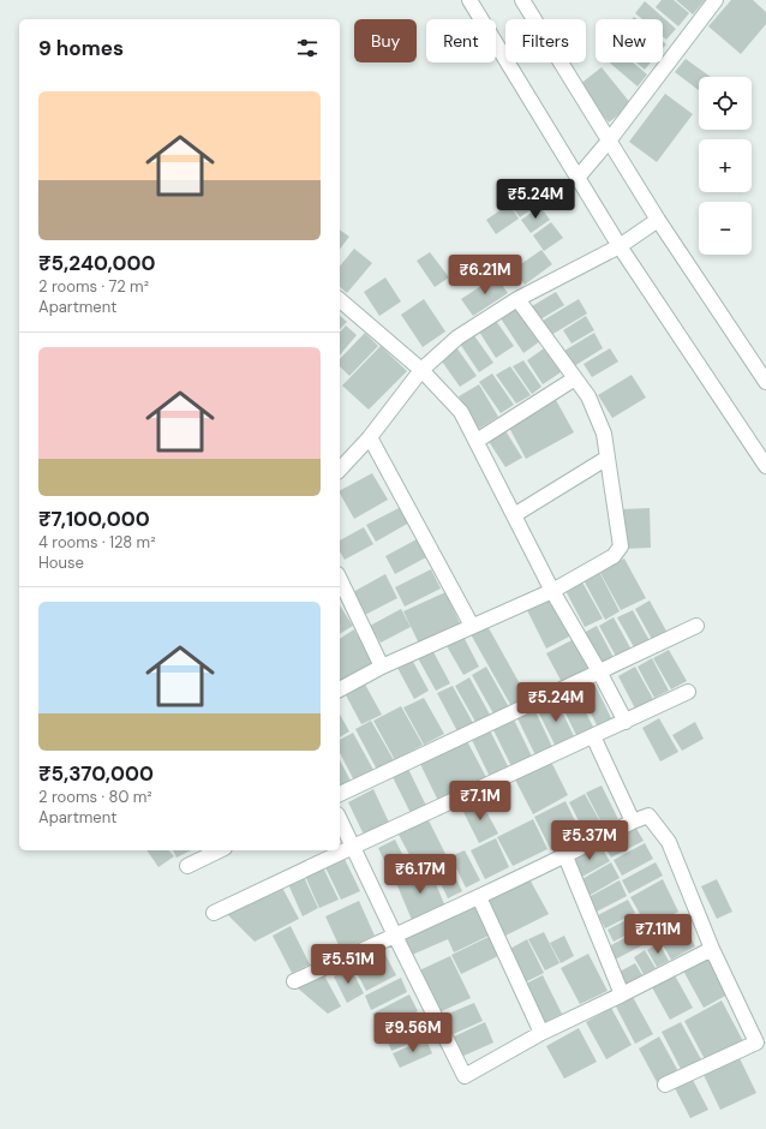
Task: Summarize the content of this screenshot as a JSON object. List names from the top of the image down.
{
  "page": {
    "chip": [
      "Buy",
      "Rent",
      "Filters",
      "New"
    ],
    "heading": "9 homes",
    "map_buttons": ["+", "−"],
    "list": [
      {
        "name": "₹5,240,000",
        "note": "2 rooms · 72 m² · Apartment"
      },
      {
        "name": "₹7,100,000",
        "note": "4 rooms · 128 m² · House"
      },
      {
        "name": "₹5,370,000",
        "note": "2 rooms · 80 m² · Apartment"
      }
    ],
    "price": [
      "₹5.24M",
      "₹6.21M",
      "₹5.24M",
      "₹7.1M",
      "₹5.37M",
      "₹6.17M",
      "₹7.11M",
      "₹5.51M",
      "₹9.56M"
    ]
  }
}
